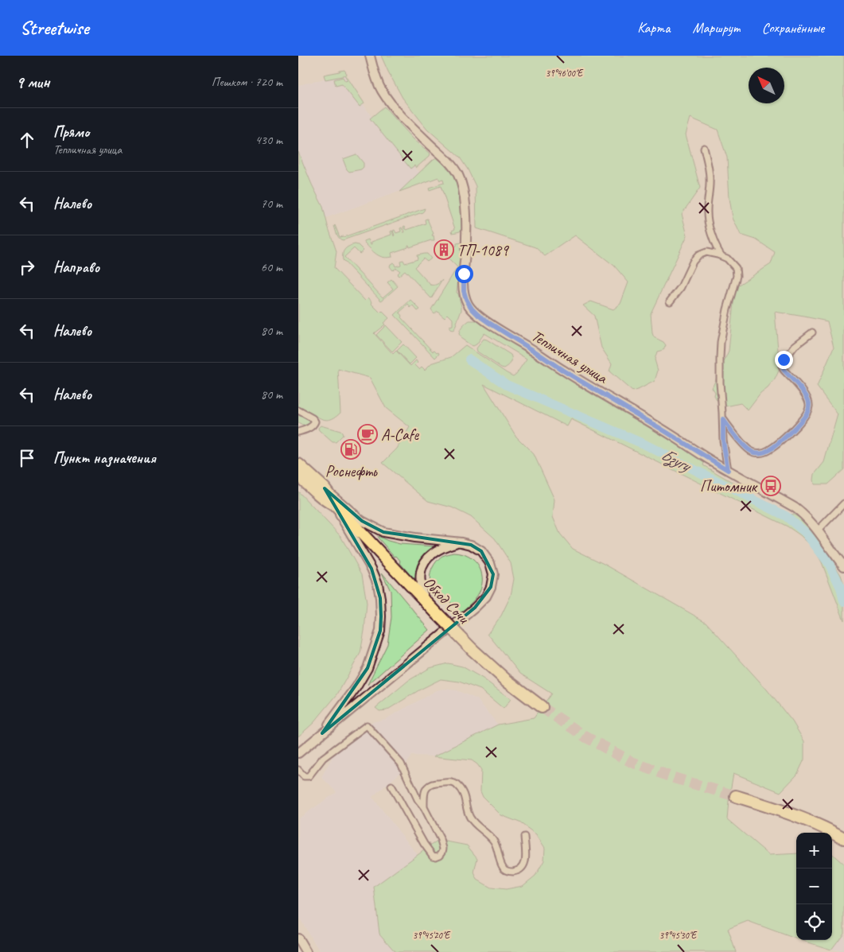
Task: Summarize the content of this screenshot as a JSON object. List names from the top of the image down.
{
  "streets": {
    "highway": ["Обход Сочи"],
    "main road": ["Тепличная улица"]
  },
  "water": ["Бзугу"],
  "places": {
    "building": ["ТП-1089"],
    "cafe": ["A-Cafe"],
    "fuel station": ["Роснефть"],
    "bus stop": ["Питомник"]
  },
  "north": "top left",
  "page": {
    "header": "Streetwise",
    "nav": ["Карта", "Маршрут", "Сохранённые"],
    "heading": ["9 мин", "Пешком · 720 m"],
    "list": [
      ["Прямо", "Тепличная улица", "430 m"],
      ["Налево", "70 m"],
      ["Направо", "60 m"],
      ["Налево", "80 m"],
      ["Налево", "80 m"],
      "Пункт назначения"
    ],
    "map_buttons": ["+", "−"]
  },
  "coordinates": ["39°46'00\"E", "39°45'20\"E", "39°45'30\"E"]
}
